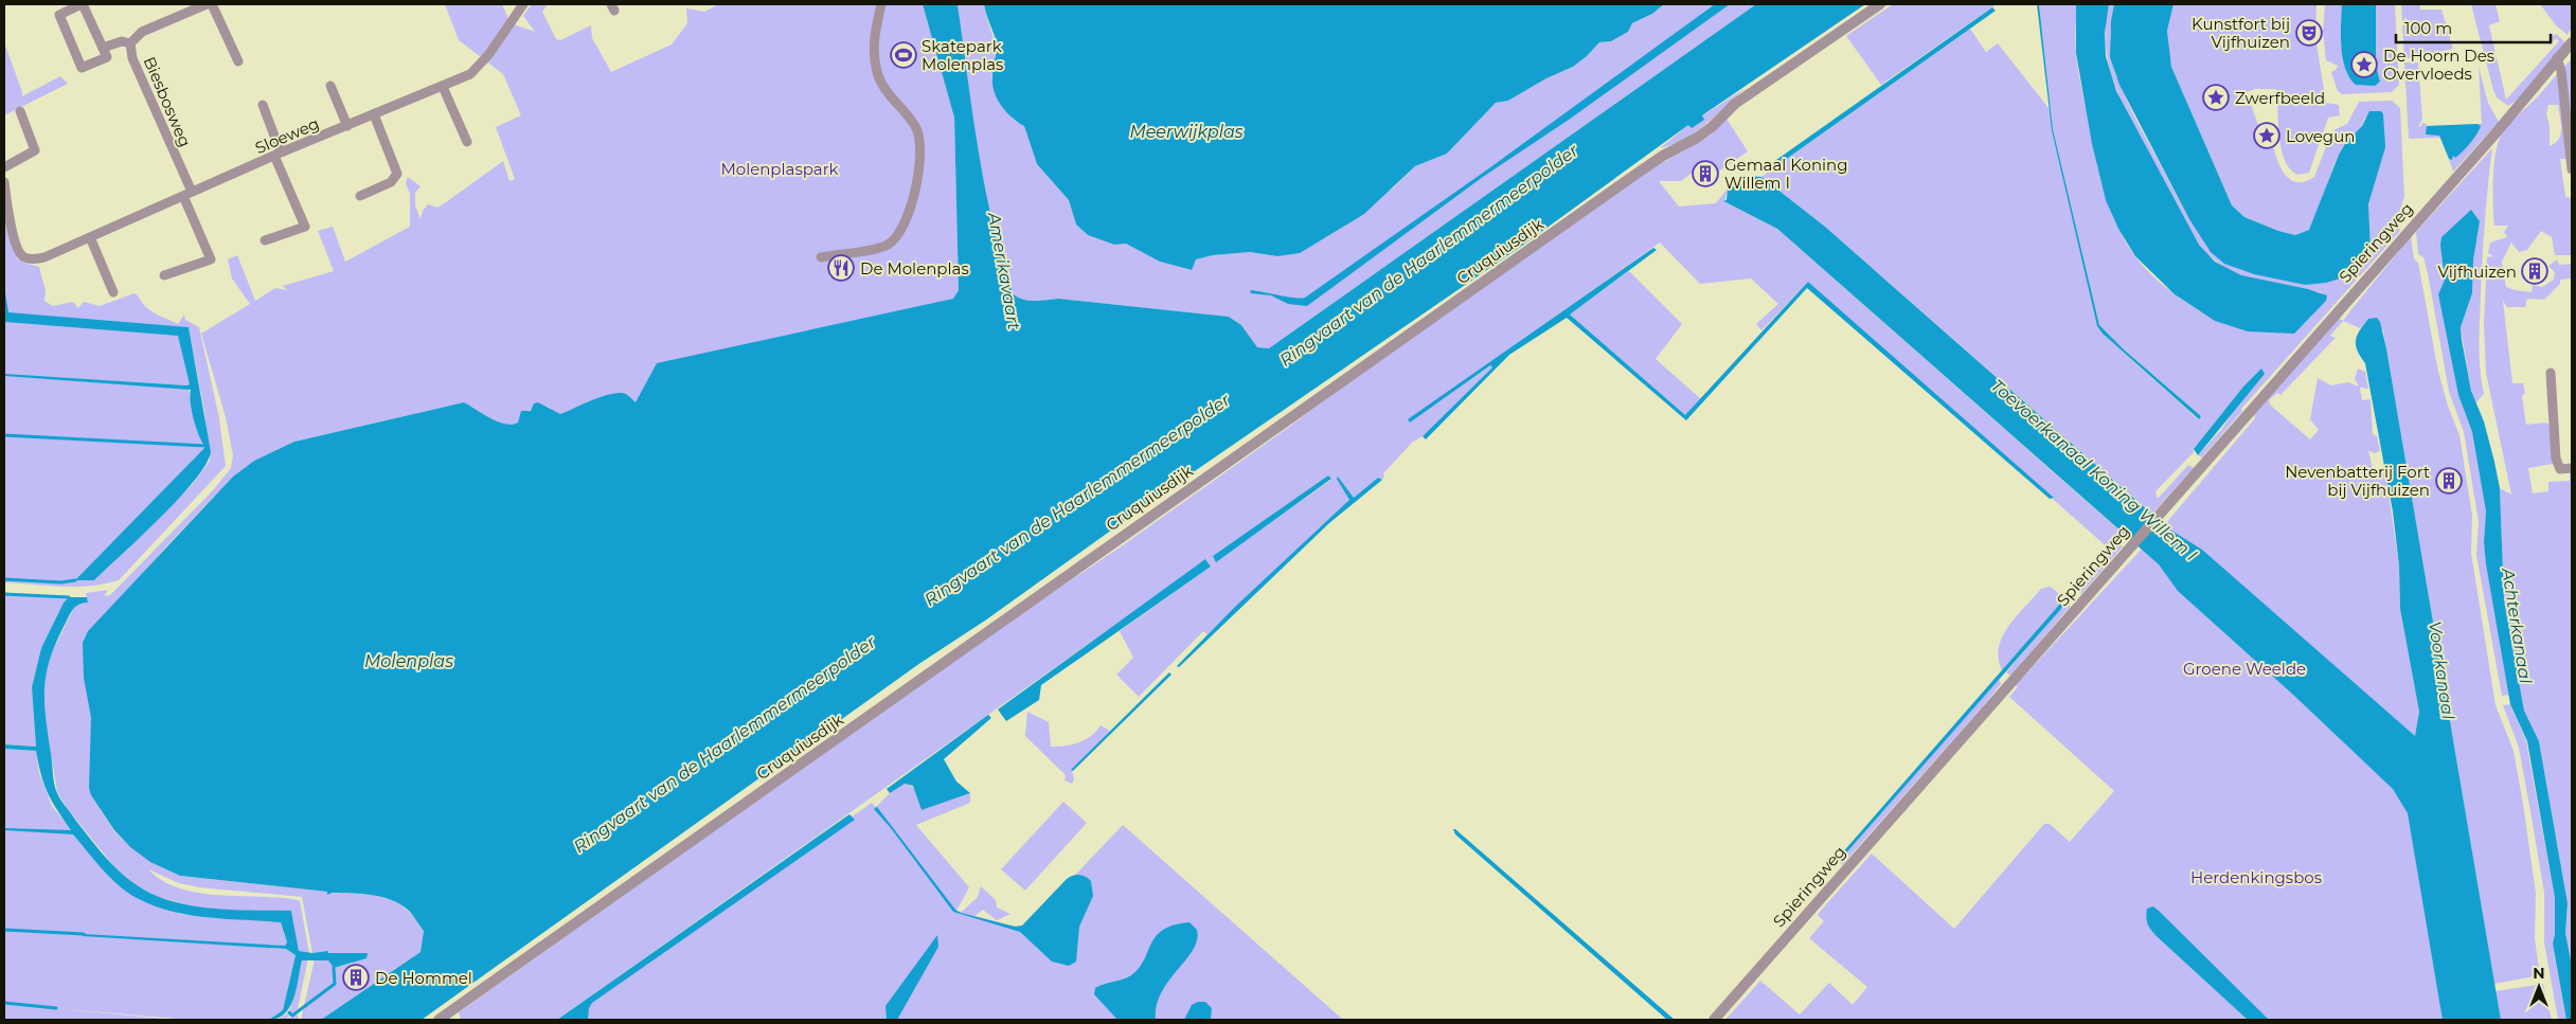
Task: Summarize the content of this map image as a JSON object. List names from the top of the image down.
{
  "streets": {
    "street": [
      "Biesbosweg",
      "Sloeweg",
      "Spieringweg",
      "Cruquiusdijk"
    ]
  },
  "crossings": [
    ["Biesbosweg", "Sloeweg"]
  ],
  "water": [
    "Meerwijkplas",
    "Ringvaart van de Haarlemmermeerpolder",
    "Amerikavaart",
    "Toevoerkanaal Koning Willem I",
    "Achterkanaal",
    "Molenplas",
    "Voorkanaal"
  ],
  "parks": ["Molenplaspark", "Groene Weelde", "Herdenkingsbos"],
  "places": {
    "theatre": ["Kunstfort bij Vijfhuizen"],
    "sports": ["Skatepark Molenplas"],
    "place": ["De Hoorn Des Overvloeds", "Zwerfbeeld", "Lovegun"],
    "building": [
      "Gemaal Koning Willem I",
      "Vijfhuizen",
      "Nevenbatterij Fort bij Vijfhuizen",
      "De Hommel"
    ],
    "restaurant": ["De Molenplas"]
  },
  "scale_bar": "100 m",
  "north": "top"
}
